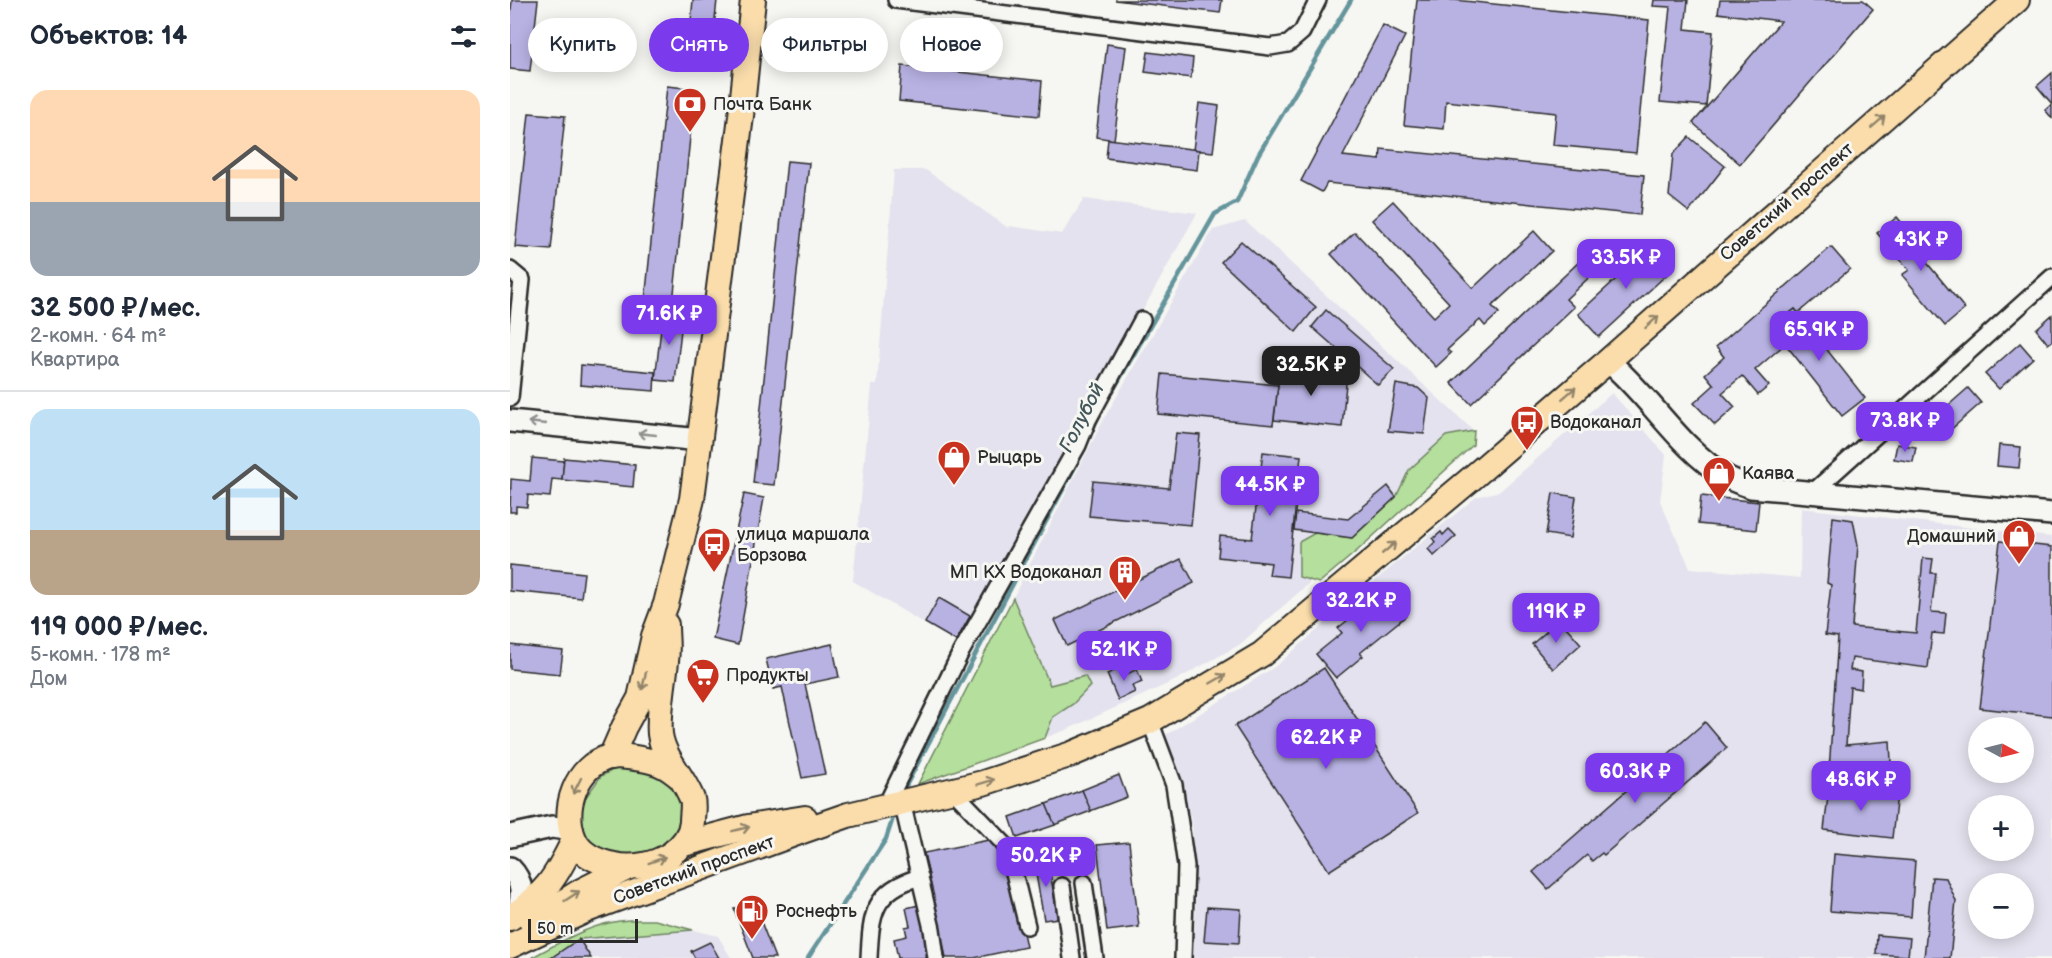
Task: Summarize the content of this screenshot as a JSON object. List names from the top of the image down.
{
  "streets": {
    "main road": ["Советский проспект"]
  },
  "one_way": ["Советский проспект"],
  "water": ["Голубой"],
  "places": {
    "bank": ["Почта Банк"],
    "bus stop": ["Водоканал", "улица маршала Борзова"],
    "shop": ["Рыцарь", "Каява", "Домашний"],
    "building": ["МП КХ Водоканал"],
    "supermarket": ["Продукты"],
    "fuel station": ["Роснефть"]
  },
  "scale_bar": "50 m",
  "north": "right",
  "page": {
    "heading": "Объектов: 14",
    "chip": [
      "Купить",
      "Снять",
      "Фильтры",
      "Новое"
    ],
    "list": [
      {
        "name": "32 500 ₽/мес.",
        "note": "2-комн. · 64 m² · Квартира"
      },
      {
        "name": "119 000 ₽/мес.",
        "note": "5-комн. · 178 m² · Дом"
      }
    ],
    "price": [
      "43K ₽",
      "33.5K ₽",
      "71.6K ₽",
      "65.9K ₽",
      "32.5K ₽",
      "73.8K ₽",
      "44.5K ₽",
      "32.2K ₽",
      "119K ₽",
      "52.1K ₽",
      "62.2K ₽",
      "60.3K ₽",
      "48.6K ₽",
      "50.2K ₽"
    ],
    "map_buttons": ["+", "−"],
    "scale": "50 m"
  }
}
